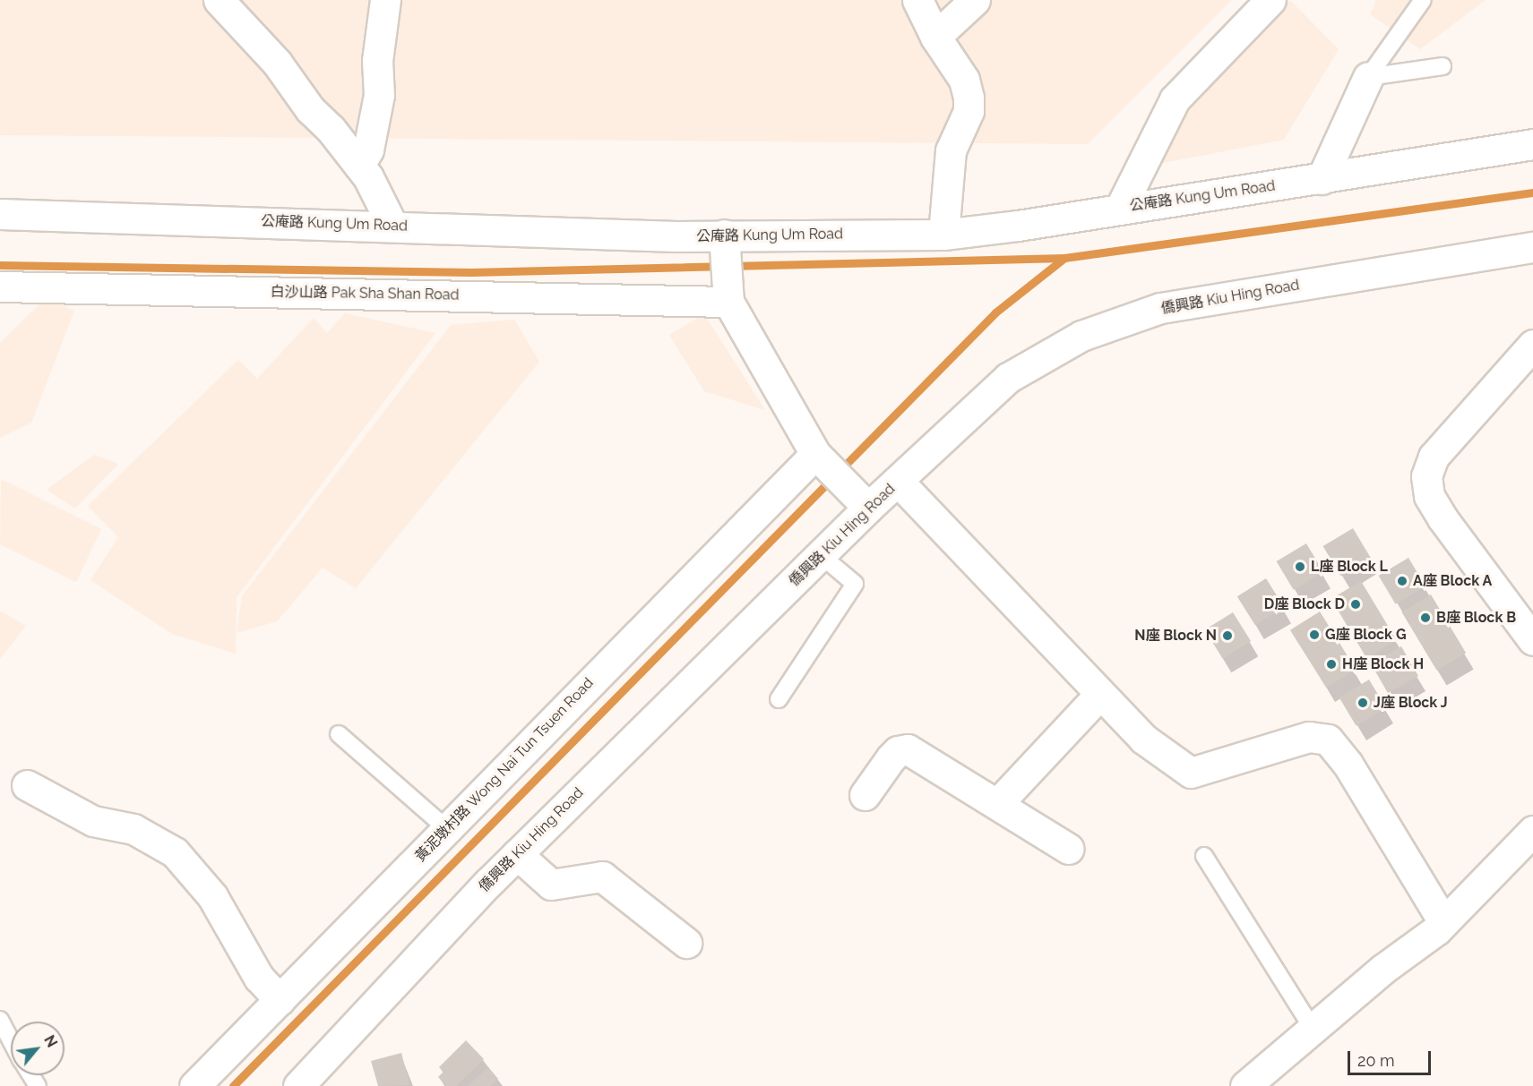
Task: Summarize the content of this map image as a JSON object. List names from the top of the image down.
{
  "streets": {
    "street": [
      "公庵路 Kung Um Road",
      "白沙山路 Pak Sha Shan Road",
      "僑興路 Kiu Hing Road",
      "黃泥墩村路 Wong Nai Tun Tsuen Road"
    ]
  },
  "places": [
    "L座 Block L",
    "A座 Block A",
    "D座 Block D",
    "B座 Block B",
    "G座 Block G",
    "N座 Block N",
    "H座 Block H",
    "J座 Block J"
  ],
  "scale_bar": "20 m",
  "north": "top right"
}
